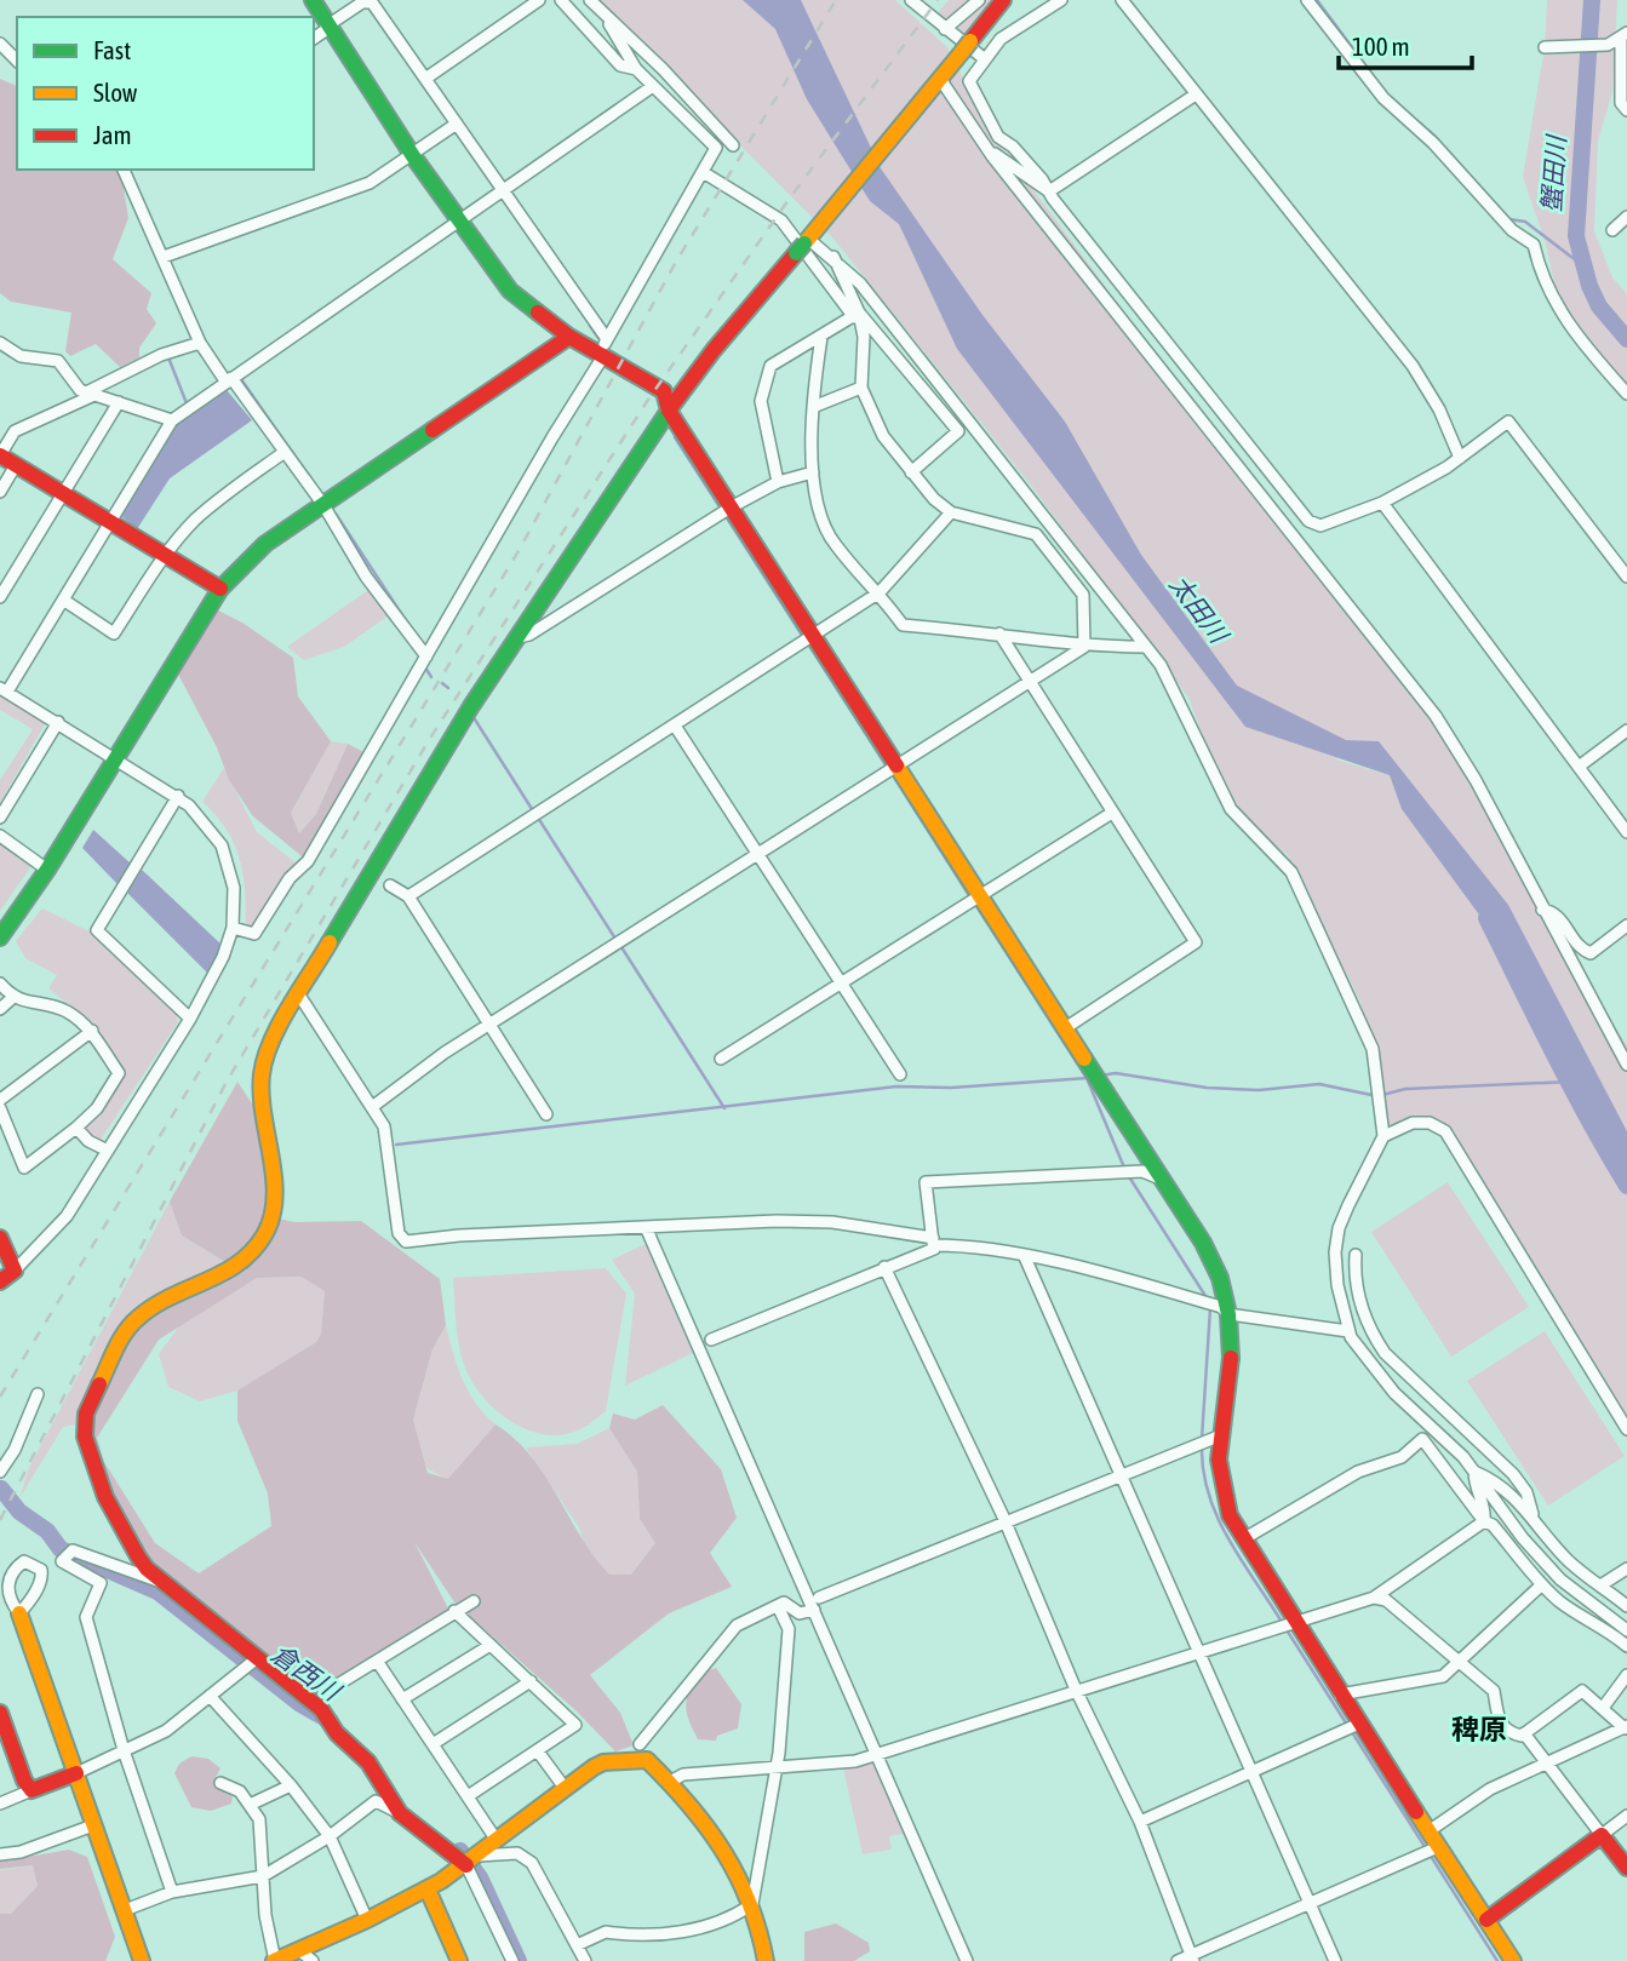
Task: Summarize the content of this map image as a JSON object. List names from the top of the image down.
{
  "districts": ["稗原"],
  "water": ["蟹田川", "太田川", "倉西川"],
  "legend": ["Fast", "Slow", "Jam"],
  "scale_bar": "100 m"
}
